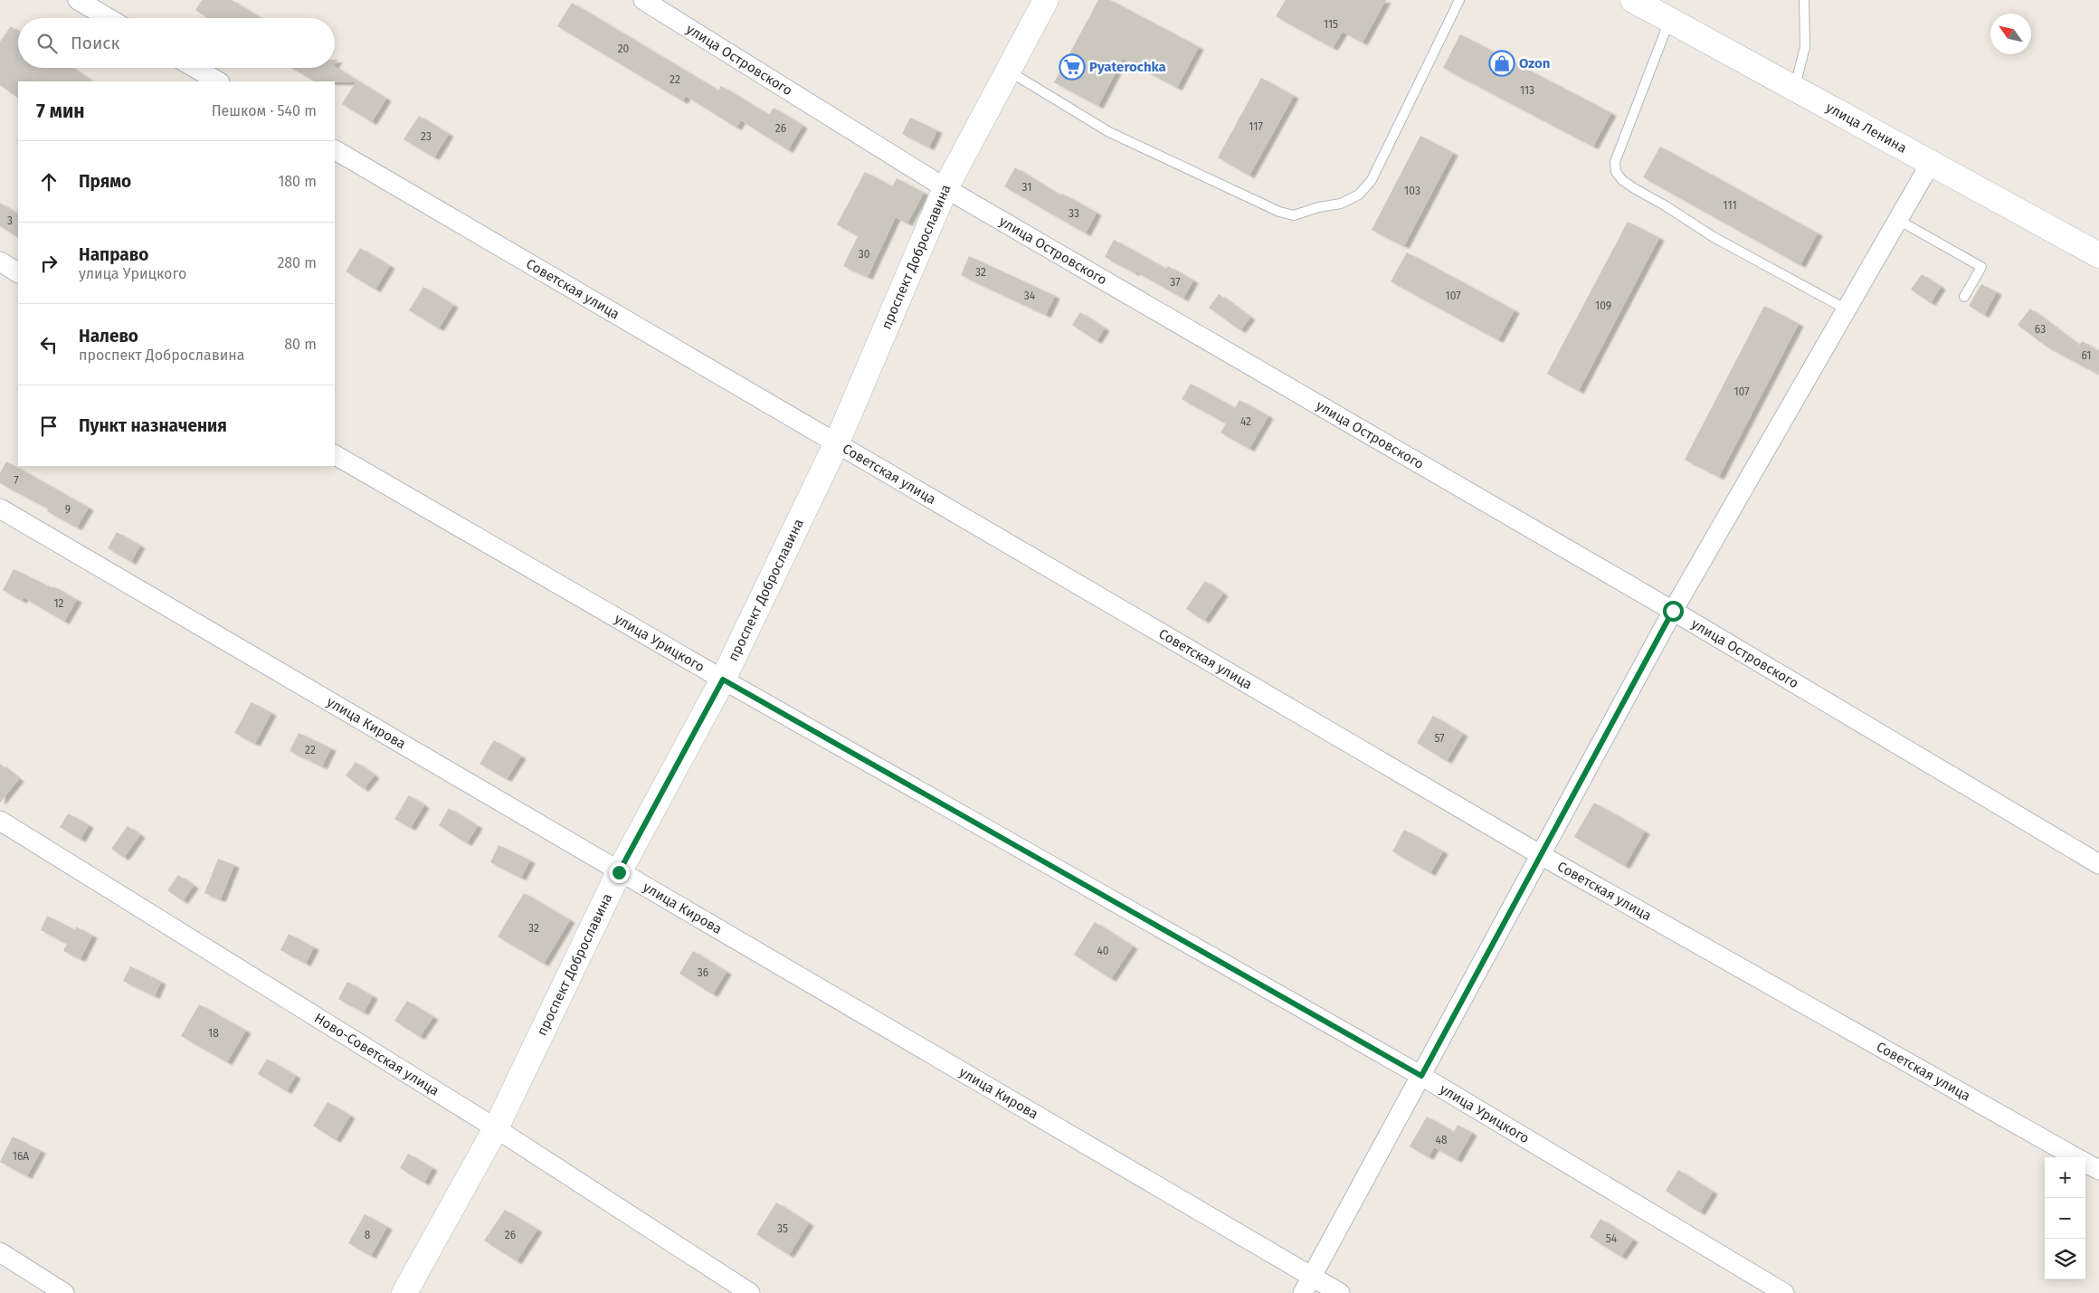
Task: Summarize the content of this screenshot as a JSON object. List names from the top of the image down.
{
  "streets": {
    "street": [
      "улица Островского",
      "улица Ленина",
      "проспект Доброславина",
      "Советская улица",
      "улица Урицкого",
      "улица Кирова",
      "Ново-Советская улица"
    ]
  },
  "crossings": [
    ["улица Островского", "проспект Доброславина"],
    ["проспект Доброславина", "Советская улица"],
    ["проспект Доброславина", "улица Урицкого"],
    ["проспект Доброславина", "улица Кирова"],
    ["проспект Доброславина", "Ново-Советская улица"]
  ],
  "places": {
    "shop": ["Ozon"],
    "supermarket": ["Pyaterochka"]
  },
  "house_numbers": [
    "115",
    "20",
    "22",
    "113",
    "117",
    "26",
    "23",
    "31",
    "103",
    "111",
    "33",
    "3",
    "30",
    "32",
    "37",
    "34",
    "107",
    "109",
    "63",
    "61",
    "107",
    "42",
    "7",
    "9",
    "12",
    "57",
    "22",
    "32",
    "40",
    "36",
    "18",
    "48",
    "16А",
    "35",
    "8",
    "26",
    "54"
  ],
  "north": "top left",
  "page": {
    "search": "Поиск",
    "heading": ["7 мин", "Пешком · 540 m"],
    "list": [
      ["Прямо", "180 m"],
      ["Направо", "улица Урицкого", "280 m"],
      ["Налево", "проспект Доброславина", "80 m"],
      "Пункт назначения"
    ],
    "map_buttons": ["+", "−"]
  }
}
